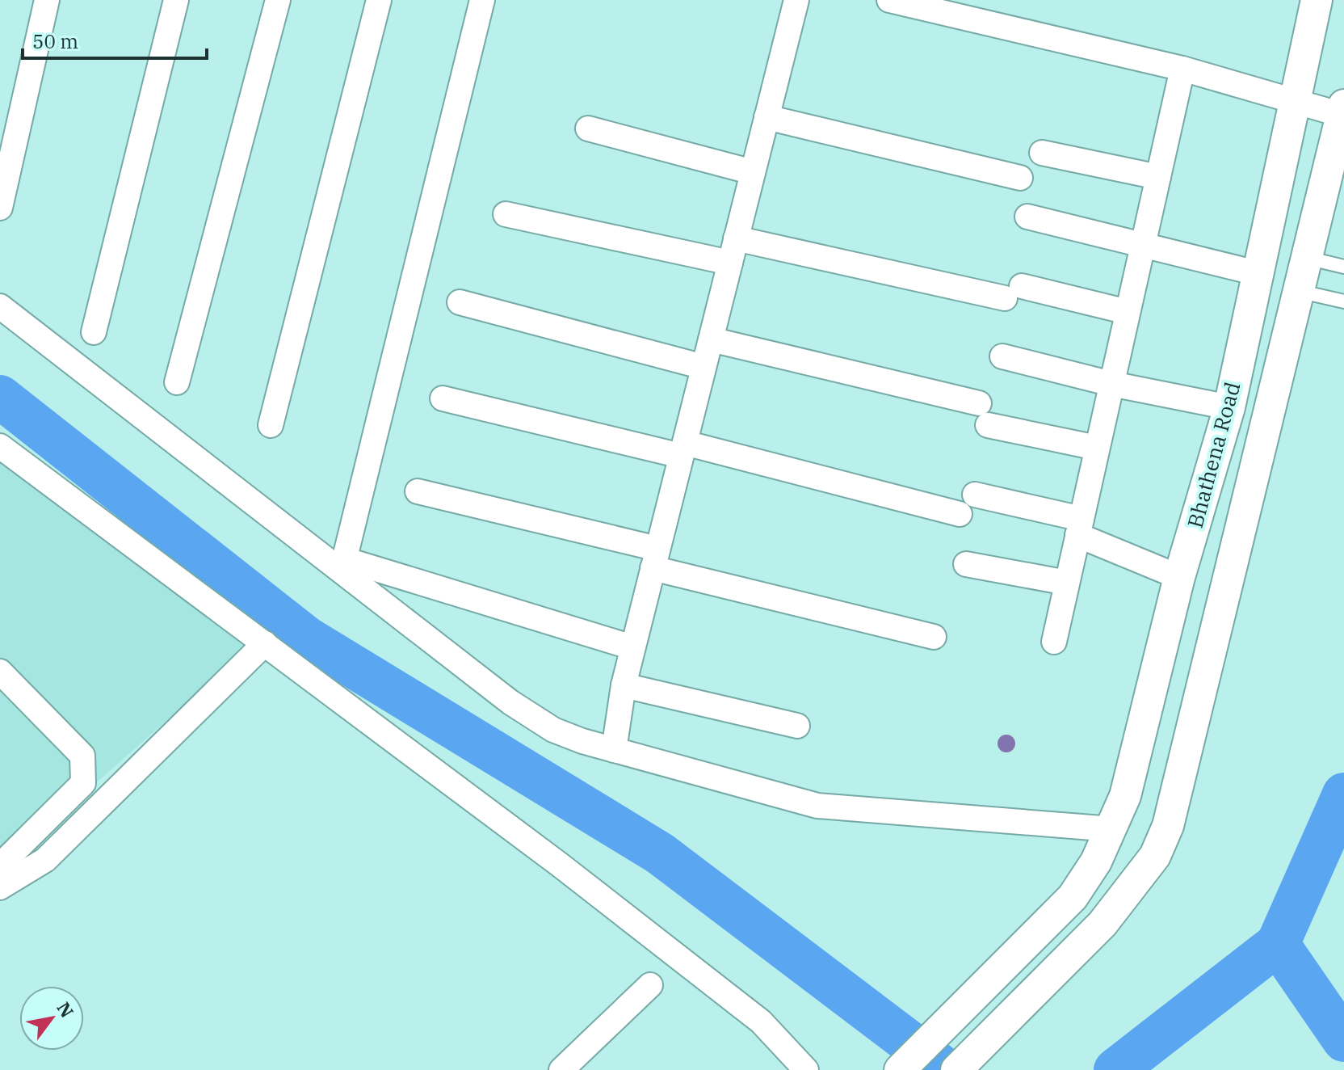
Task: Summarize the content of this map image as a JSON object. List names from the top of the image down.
{
  "streets": {
    "street": ["Bhathena Road"]
  },
  "scale_bar": "50 m",
  "north": "top right"
}
